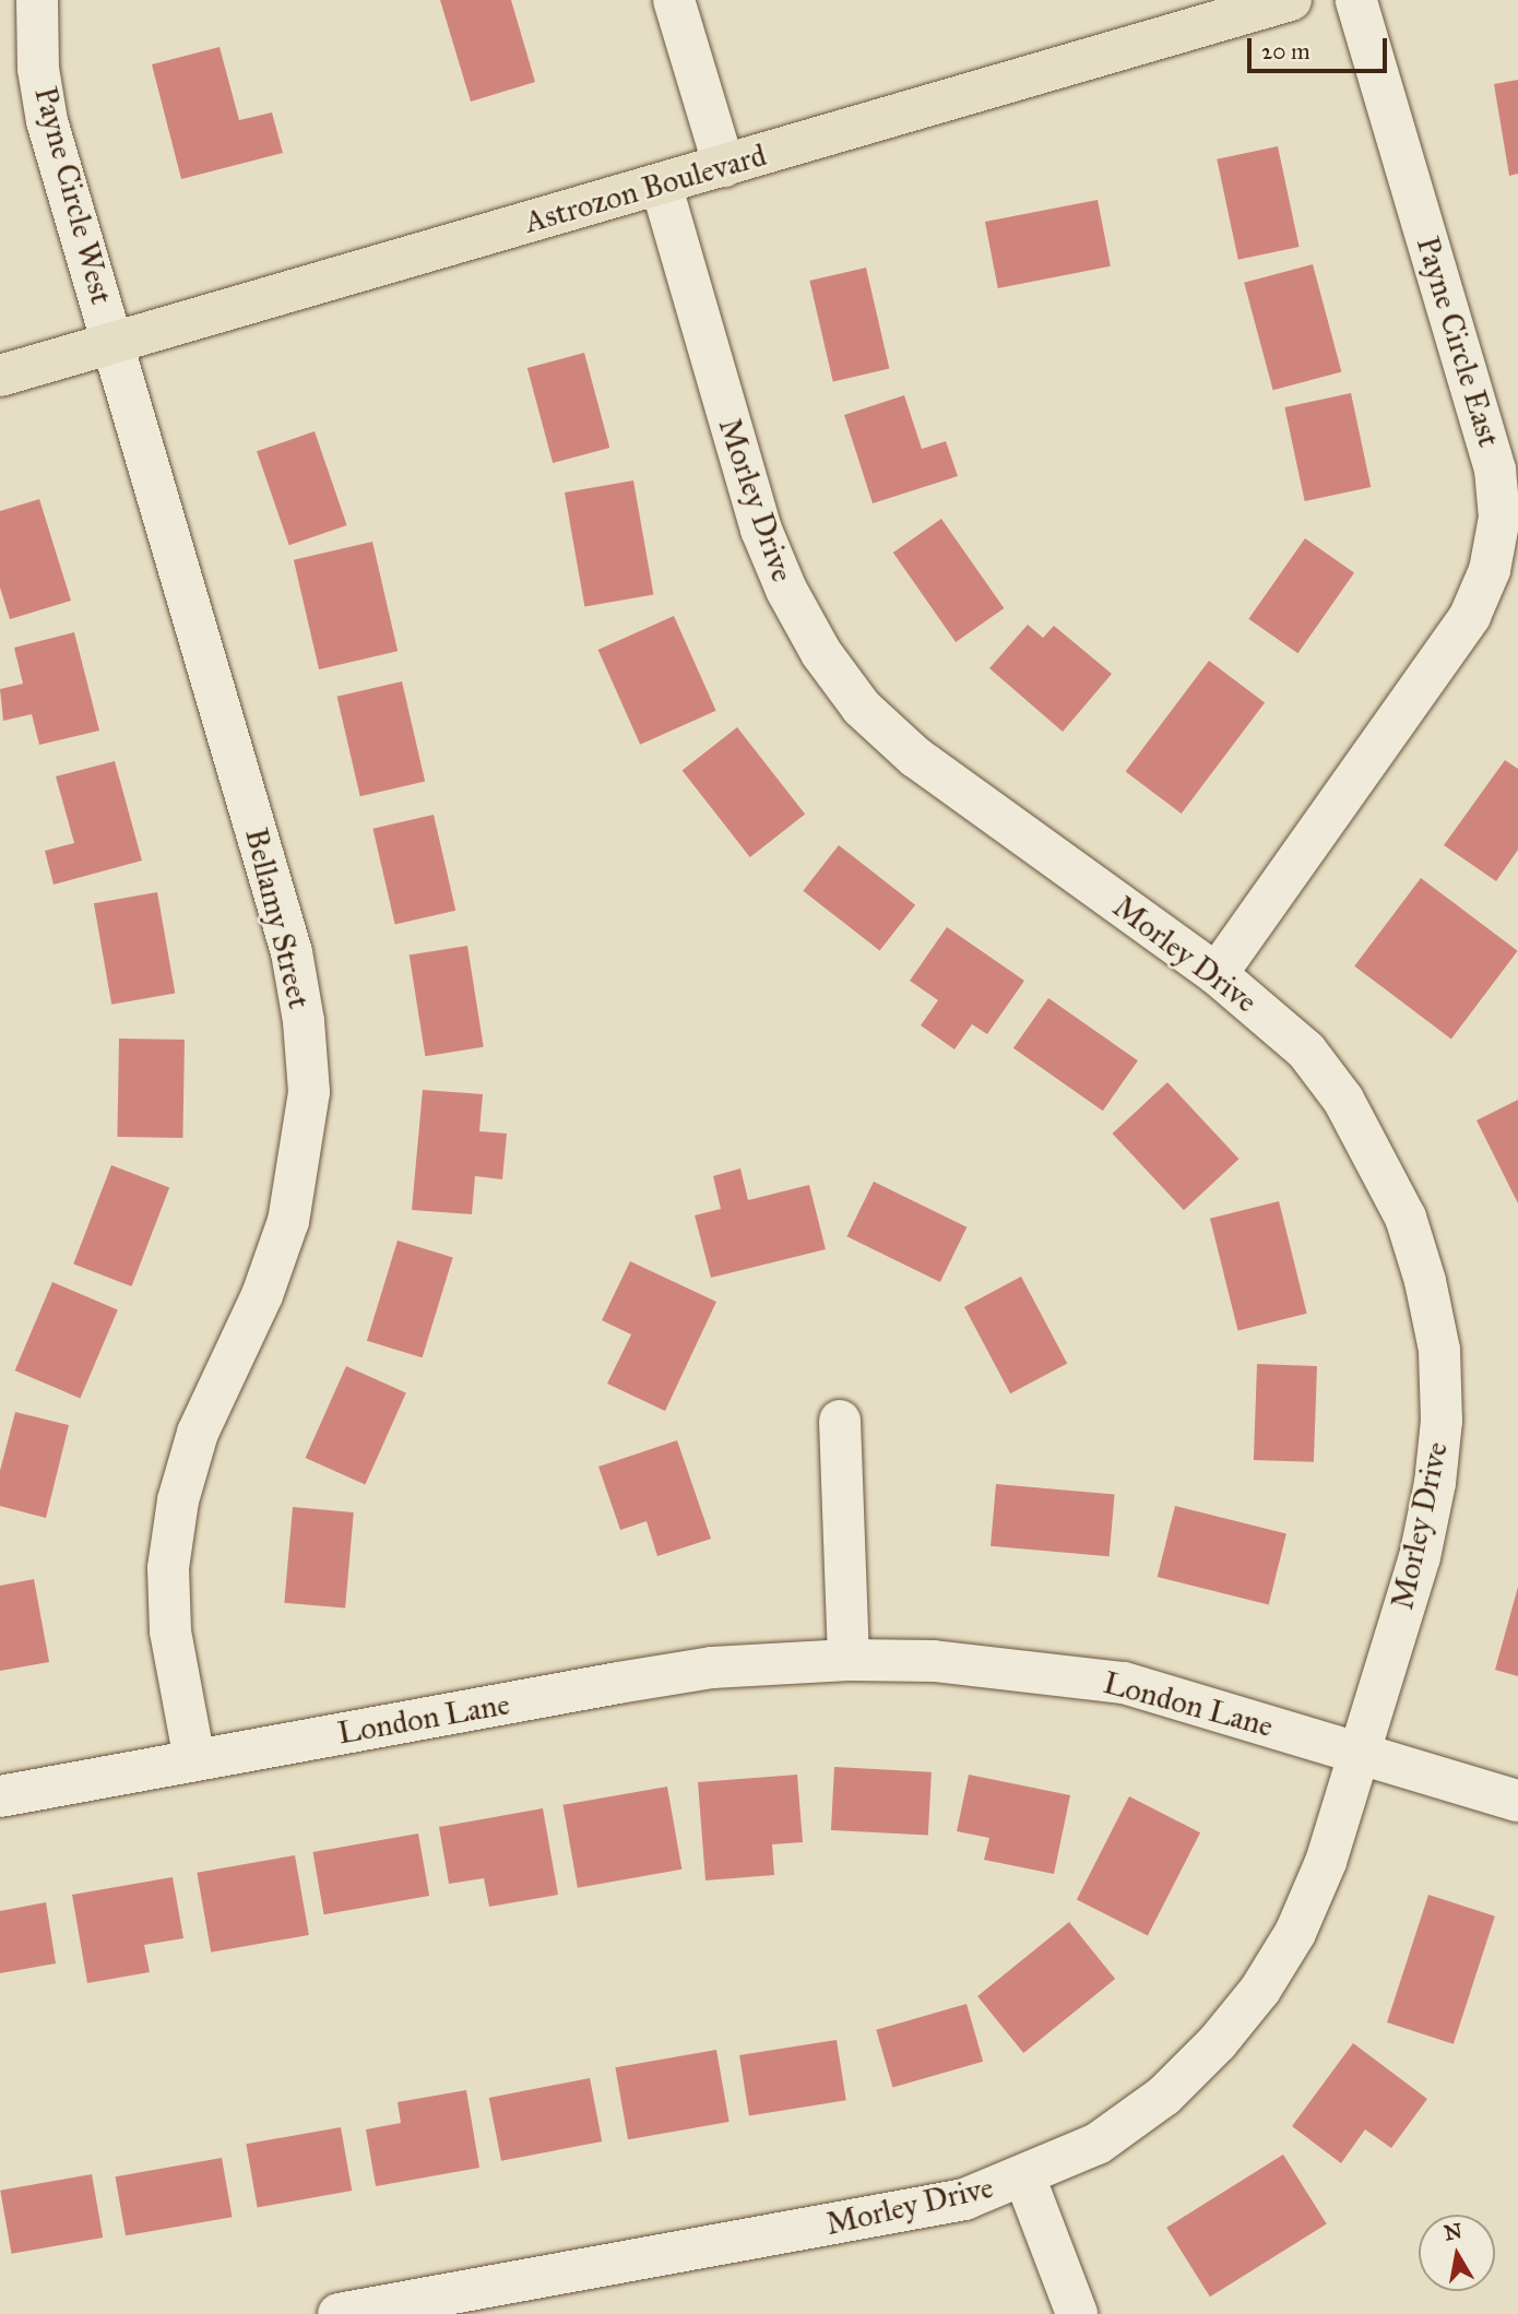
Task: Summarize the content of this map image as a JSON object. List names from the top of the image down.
{
  "streets": {
    "main road": ["Astrozon Boulevard"],
    "street": [
      "Payne Circle West",
      "Payne Circle East",
      "Morley Drive",
      "Bellamy Street",
      "London Lane"
    ]
  },
  "crossings": [
    ["Astrozon Boulevard", "Payne Circle West"],
    ["Astrozon Boulevard", "Morley Drive"],
    ["Astrozon Boulevard", "Bellamy Street"],
    ["Payne Circle West", "Bellamy Street"],
    ["Payne Circle East", "Morley Drive"],
    ["Morley Drive", "London Lane"],
    ["Bellamy Street", "London Lane"]
  ],
  "scale_bar": "20 m",
  "north": "top"
}
